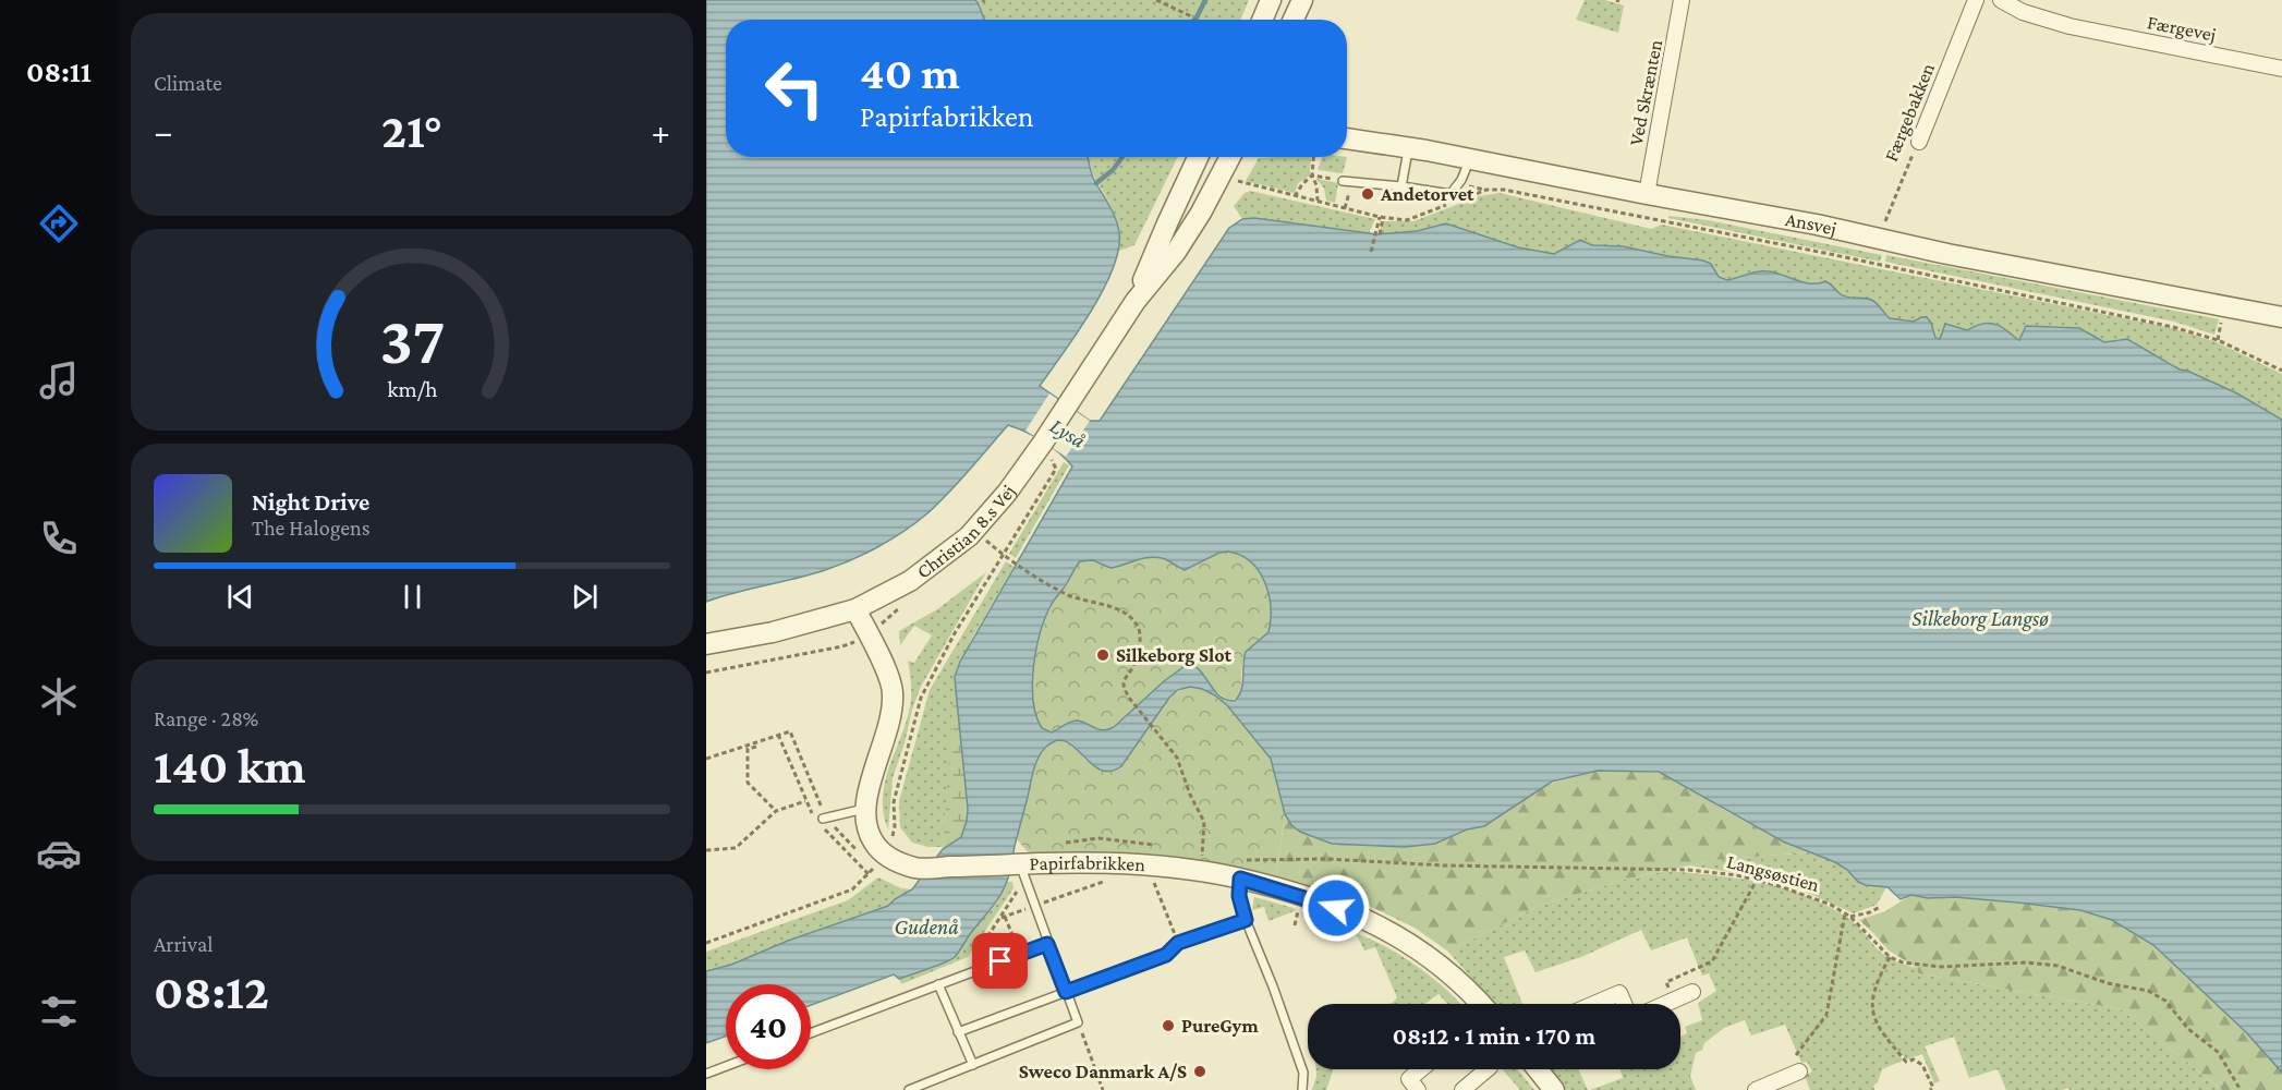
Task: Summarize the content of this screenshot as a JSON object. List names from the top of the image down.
{
  "streets": {
    "street": [
      "Færgevej",
      "Ved Skrænten",
      "Færgebakken",
      "Ansvej",
      "Christian 8.s Vej",
      "Papirfabrikken"
    ],
    "path": ["Langsøstien"]
  },
  "crossings": [
    ["Ved Skrænten", "Ansvej"],
    ["Færgebakken", "Ansvej"]
  ],
  "water": ["Lyså", "Silkeborg Langsø", "Gudenå"],
  "places": [
    "Andetorvet",
    "Silkeborg Slot",
    "PureGym",
    "Sweco Danmark A/S"
  ],
  "page": {
    "tabs": "08:11",
    "tile": [
      "Climate",
      ["Range · 28%", "140 km"],
      ["Arrival", "08:12"]
    ],
    "turn": ["40 m", "Papirfabrikken"],
    "heat": ["−", "21°", "+"],
    "song": ["Night Drive", "The Halogens"],
    "limit": "40",
    "trip": "08:12 · 1 min · 170 m",
    "gauge": ["37", "km/h"]
  }
}
